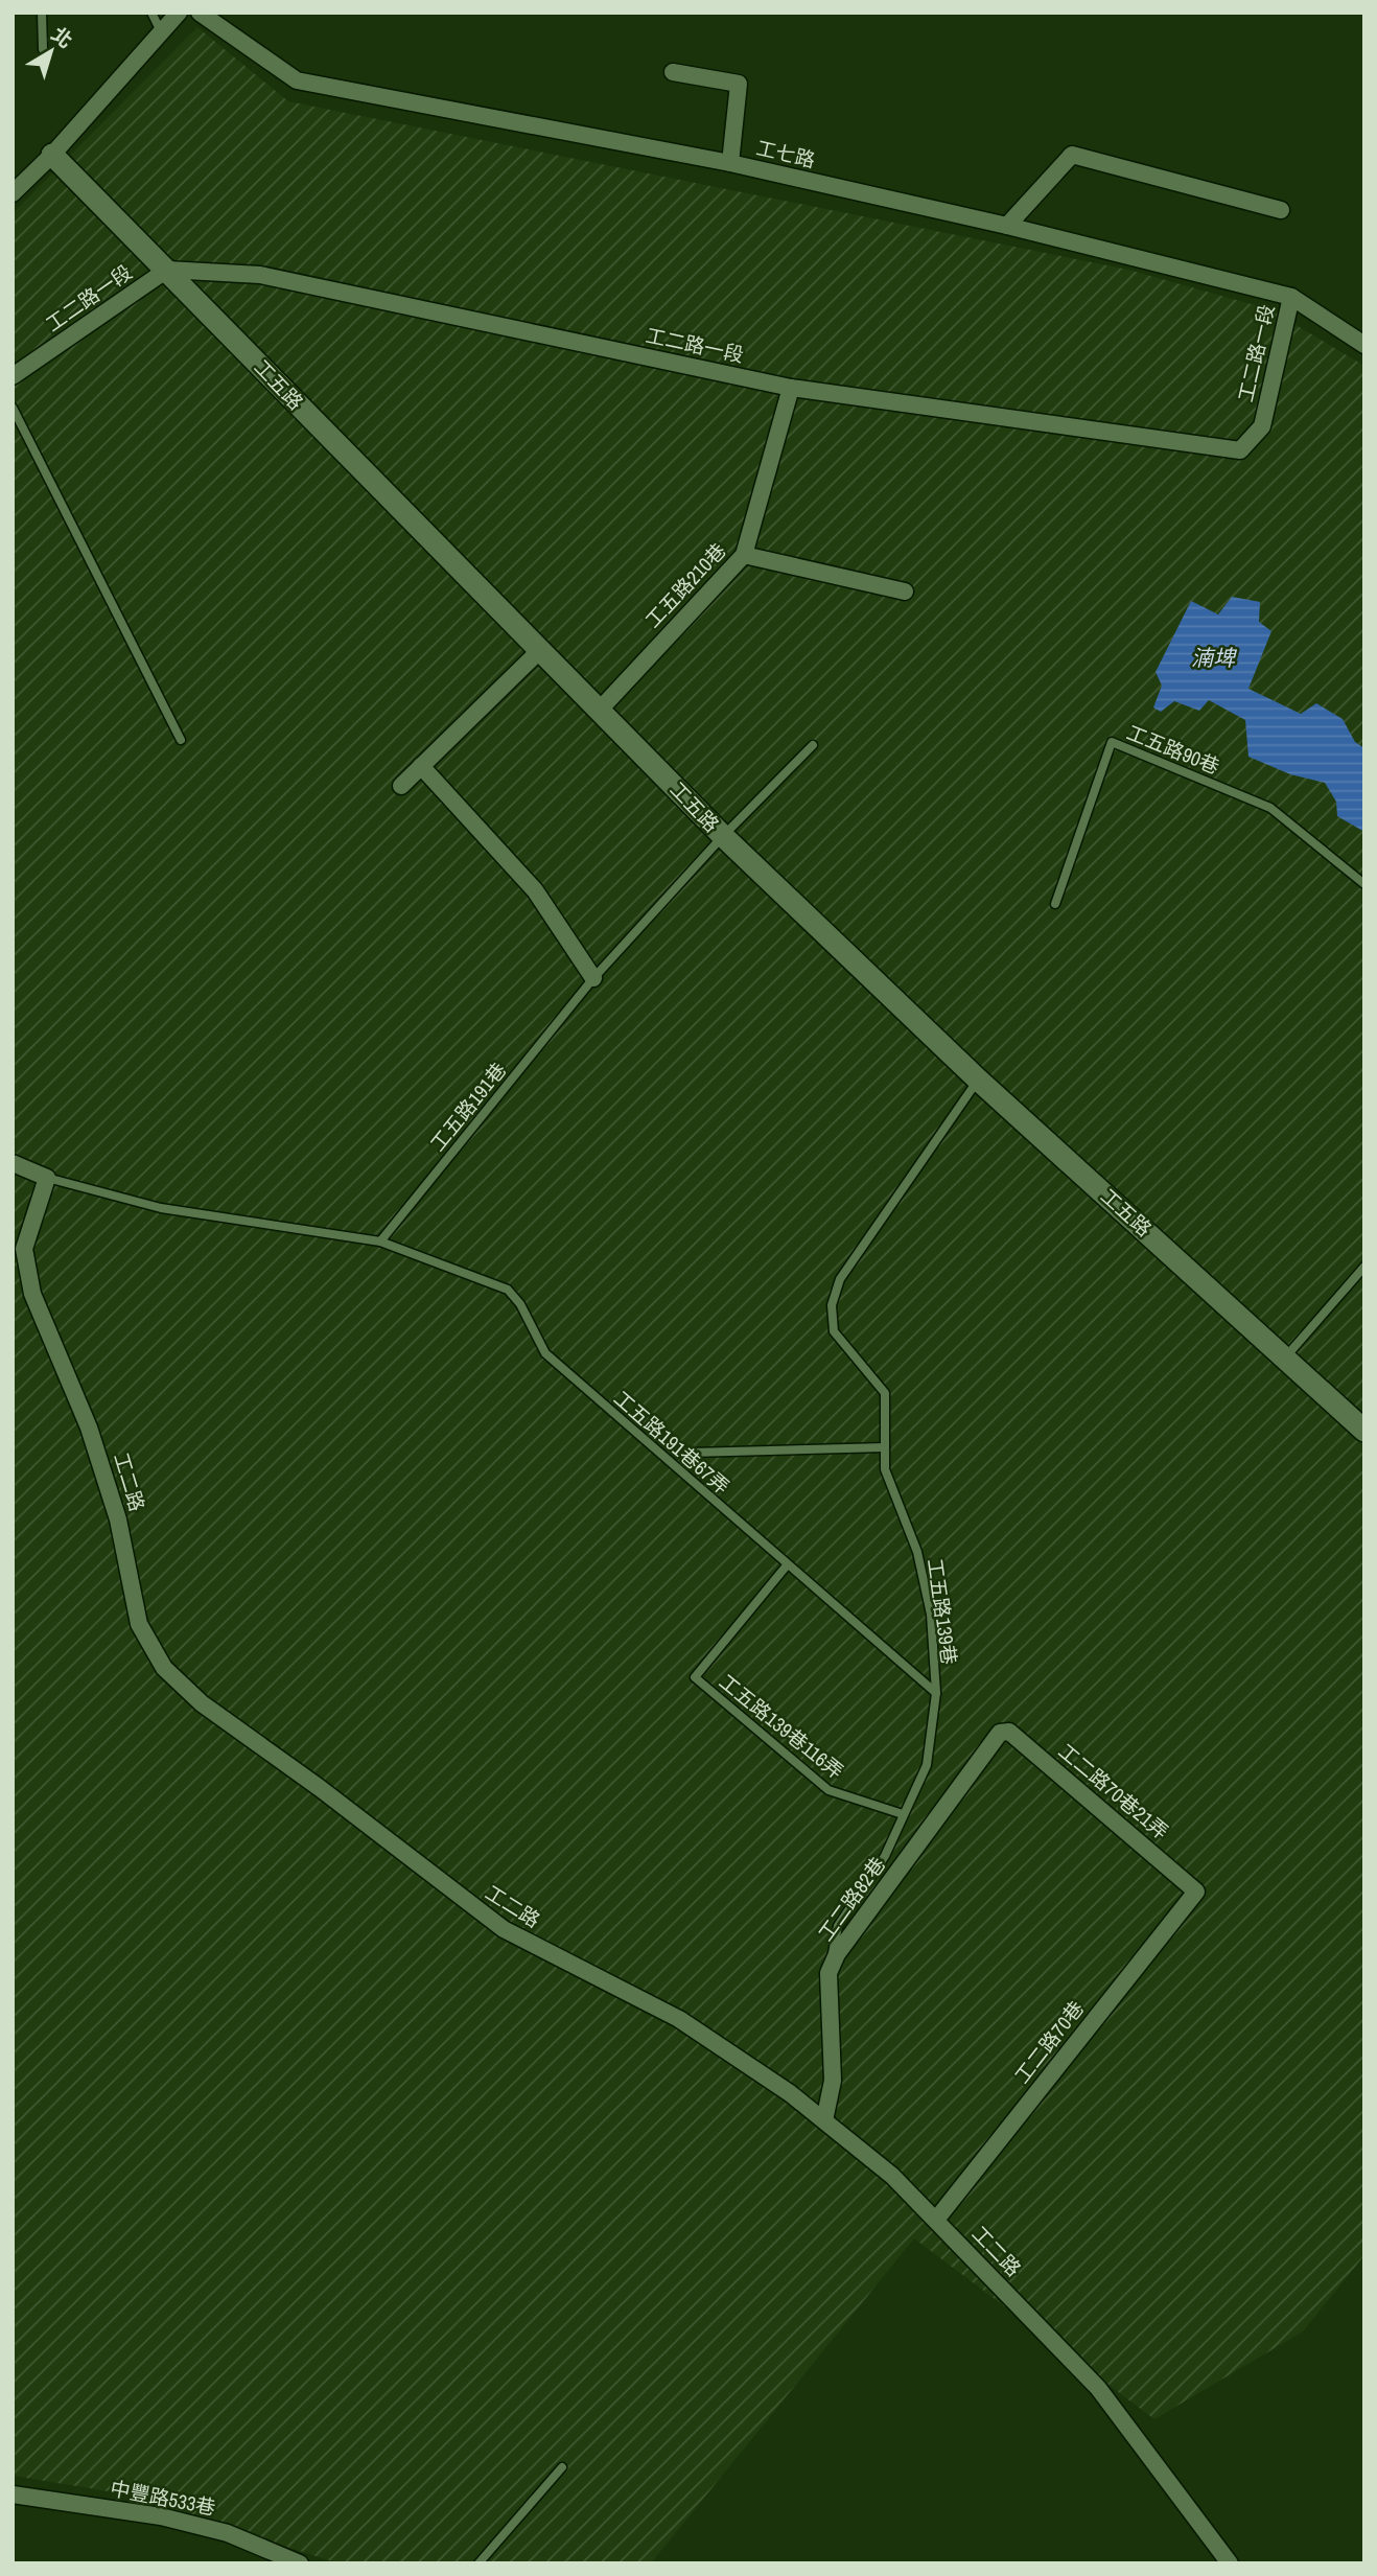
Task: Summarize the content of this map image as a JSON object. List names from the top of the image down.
{
  "streets": {
    "street": [
      "工七路",
      "工二路一段",
      "工五路",
      "工五路210巷",
      "工二路",
      "工二路70巷21弄",
      "工二路82巷",
      "工二路70巷",
      "中豐路533巷"
    ],
    "lane": [
      "工五路90巷",
      "工五路191巷",
      "工五路191巷67弄",
      "工五路139巷",
      "工五路139巷116弄"
    ]
  },
  "crossings": [
    ["工七路", "工二路一段"],
    ["工二路一段", "工五路"],
    ["工二路一段", "工五路210巷"],
    ["工五路", "工五路210巷"],
    ["工五路", "工五路191巷"],
    ["工五路", "工五路139巷"],
    ["工五路191巷", "工五路191巷67弄"],
    ["工五路191巷67弄", "工五路139巷"],
    ["工五路191巷67弄", "工五路139巷116弄"],
    ["工二路", "工二路82巷"],
    ["工二路", "工二路70巷"],
    ["工五路139巷", "工五路139巷116弄"],
    ["工五路139巷", "工二路82巷"],
    ["工二路70巷21弄", "工二路82巷"],
    ["工二路70巷21弄", "工二路70巷"]
  ],
  "water": ["湳埤"],
  "north": "top right"
}
